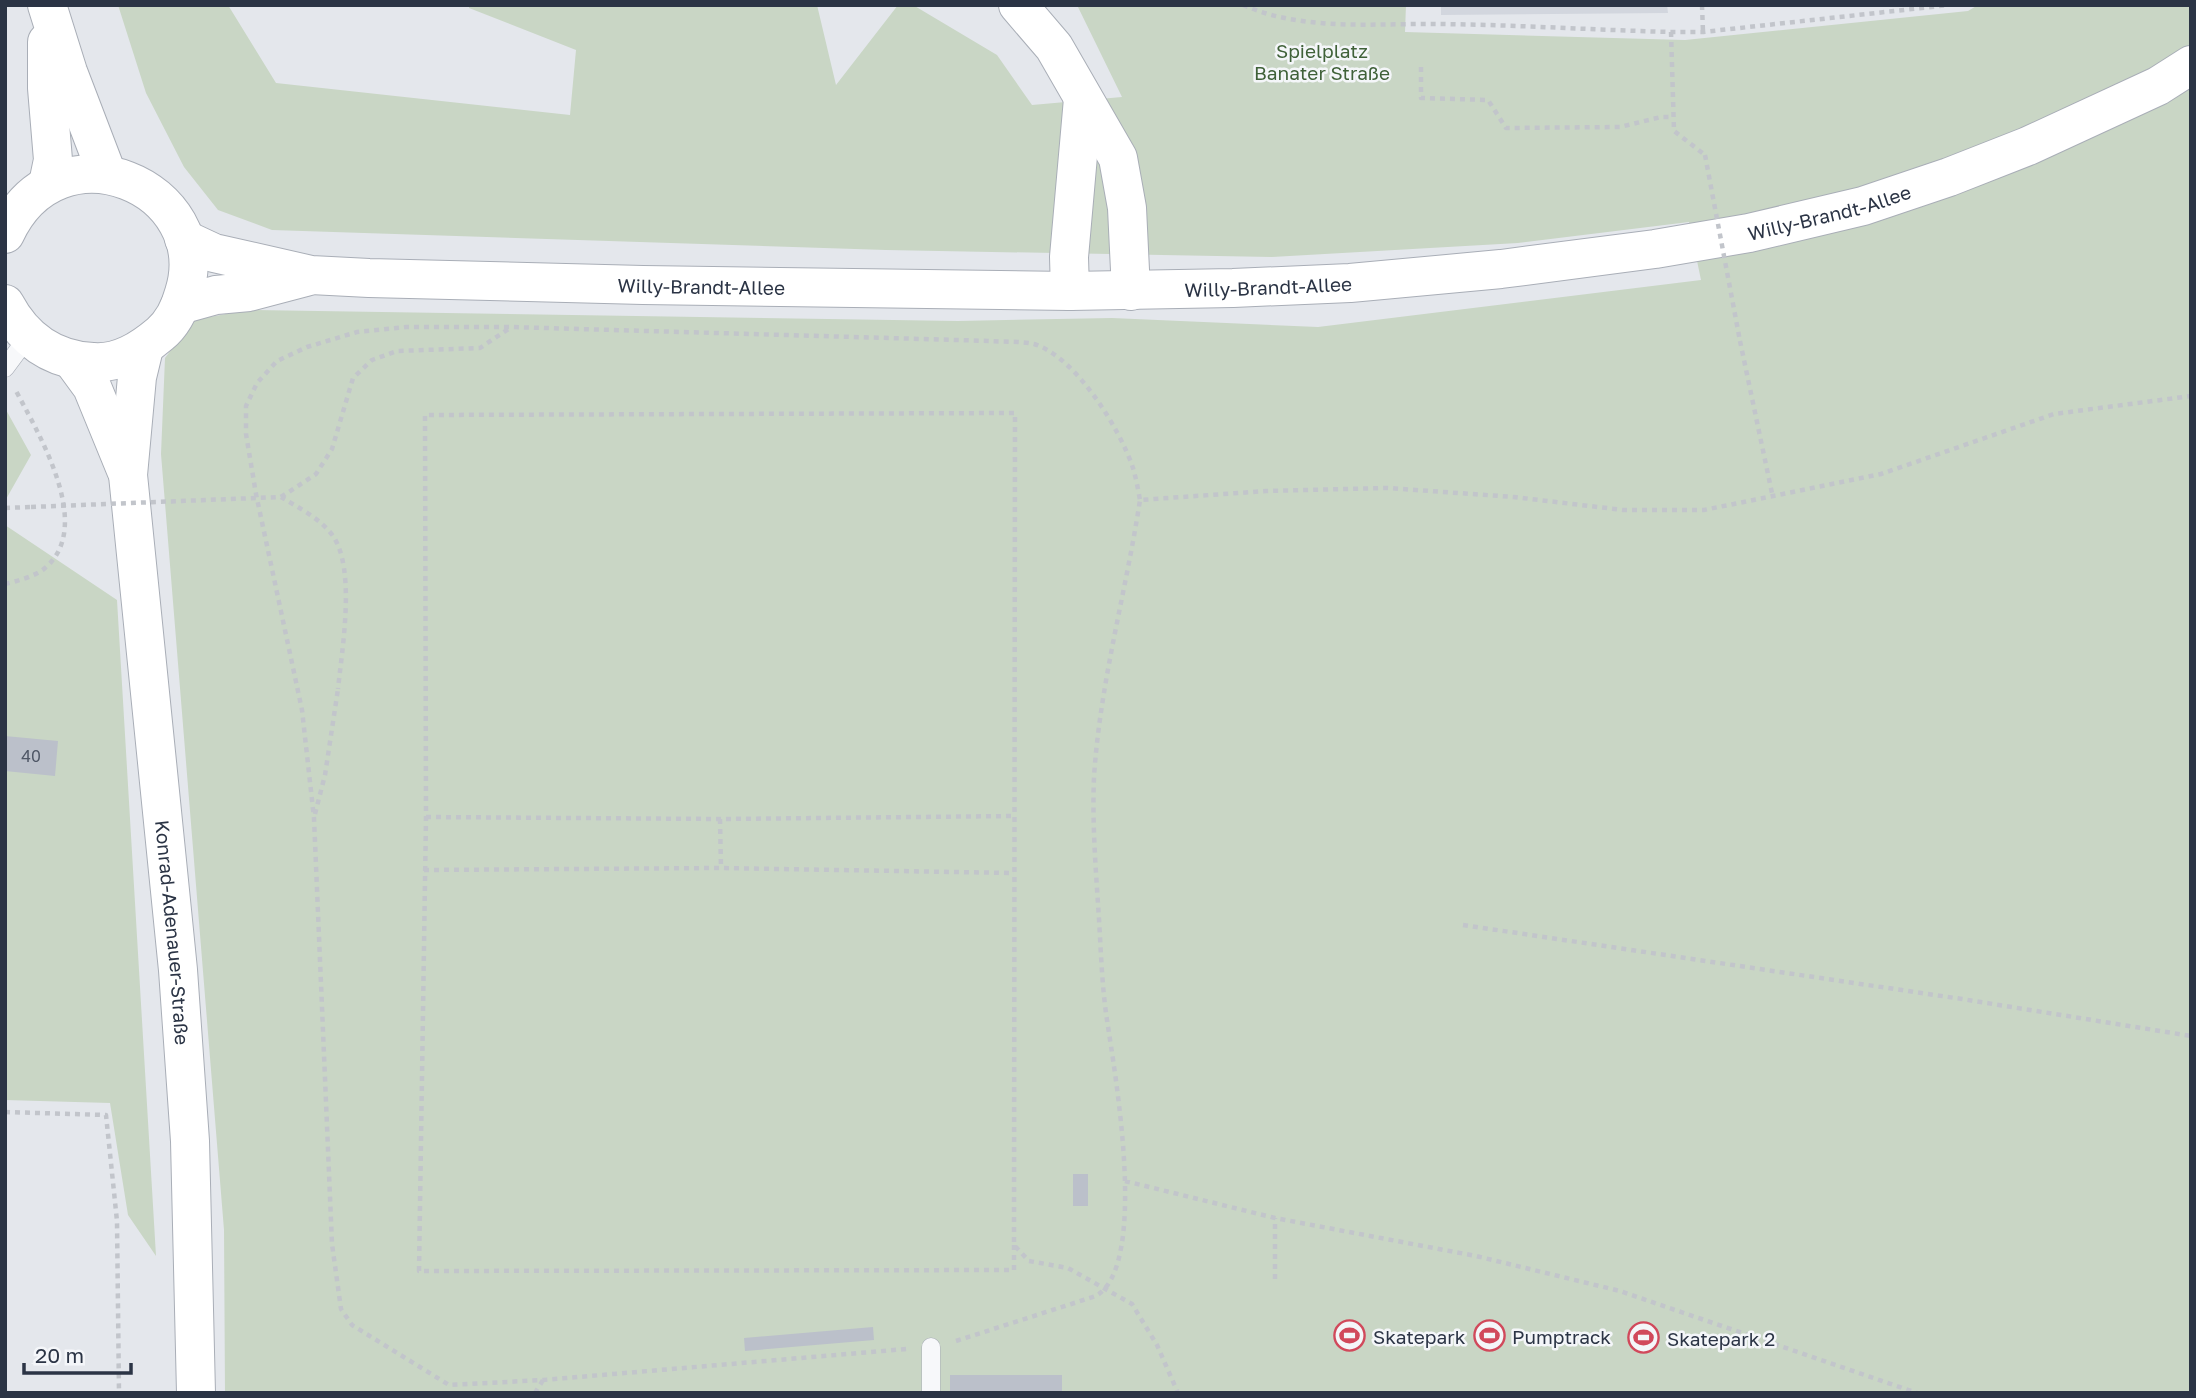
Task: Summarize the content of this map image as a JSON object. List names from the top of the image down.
{
  "streets": {
    "main road": ["Willy-Brandt-Allee", "Konrad-Adenauer-Straße"]
  },
  "parks": ["Spielplatz Banater Straße"],
  "places": {
    "sports": ["Skatepark", "Pumptrack", "Skatepark 2"]
  },
  "house_numbers": ["40"],
  "scale_bar": "20 m"
}
